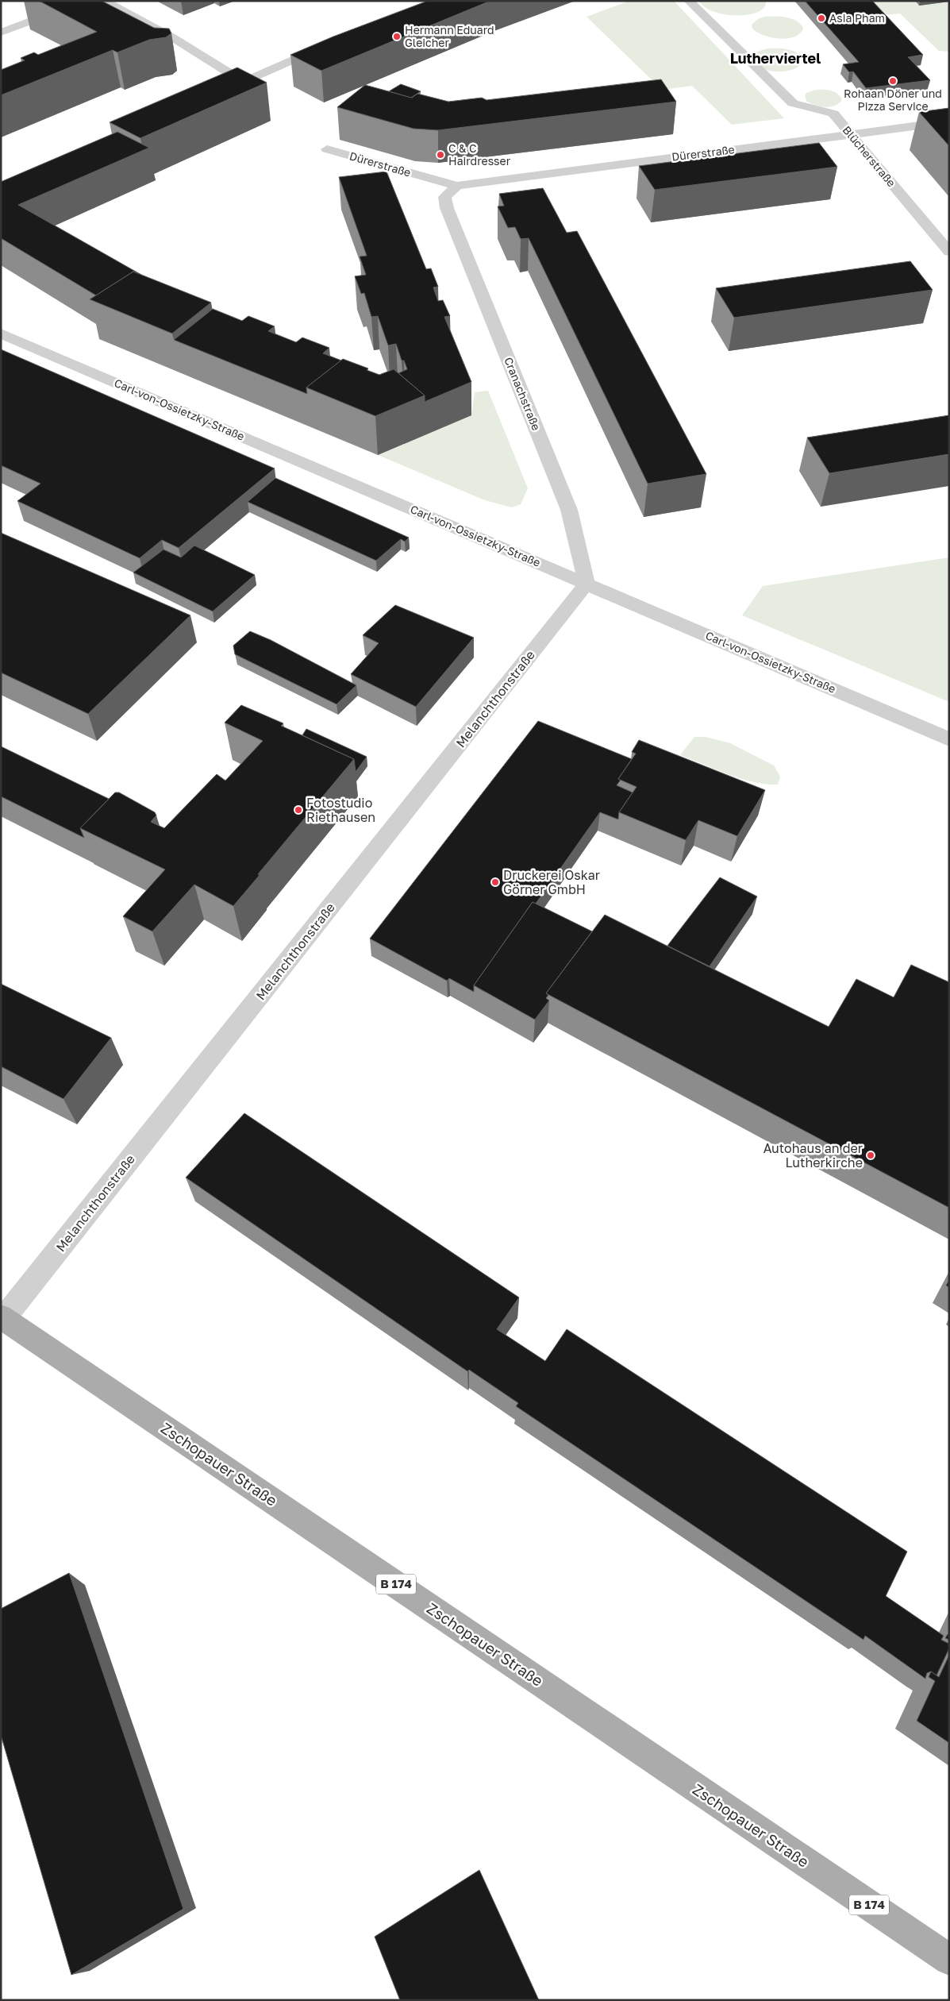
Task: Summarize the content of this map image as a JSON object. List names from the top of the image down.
{
  "streets": {
    "main road": ["Zschopauer Straße", "B 174"],
    "street": [
      "Dürerstraße",
      "Blücherstraße",
      "Cranachstraße",
      "Carl-von-Ossietzky-Straße",
      "Melanchthonstraße"
    ]
  },
  "crossings": [
    ["Dürerstraße", "Blücherstraße"],
    ["Dürerstraße", "Cranachstraße"],
    ["Cranachstraße", "Carl-von-Ossietzky-Straße"],
    ["Cranachstraße", "Melanchthonstraße"],
    ["Carl-von-Ossietzky-Straße", "Melanchthonstraße"],
    ["Melanchthonstraße", "Zschopauer Straße"]
  ],
  "districts": ["Lutherviertel"],
  "places": [
    "Asia Pham",
    "Hermann Eduard Gleicher",
    "Rohaan Döner und Pizza Service",
    "C & C Hairdresser",
    "Fotostudio Riethausen",
    "Druckerei Oskar Görner GmbH",
    "Autohaus an der Lutherkirche"
  ]
}
